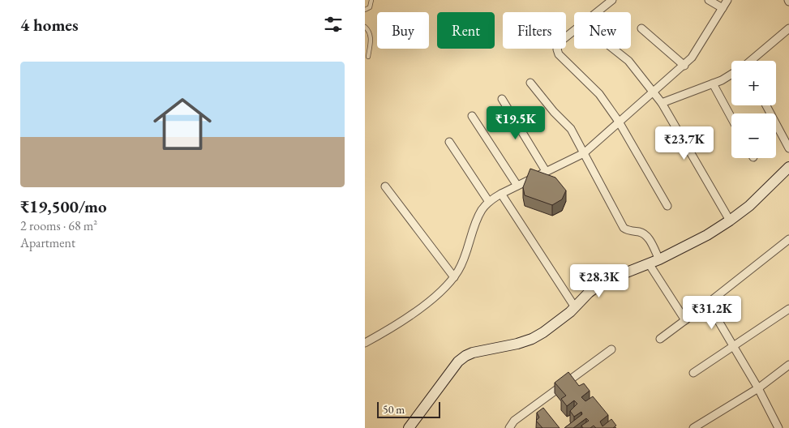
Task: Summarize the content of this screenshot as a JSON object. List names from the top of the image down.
{
  "scale_bar": "50 m",
  "page": {
    "heading": "4 homes",
    "chip": [
      "Buy",
      "Rent",
      "Filters",
      "New"
    ],
    "list": [
      {
        "name": "₹19,500/mo",
        "note": "2 rooms · 68 m² · Apartment"
      }
    ],
    "map_buttons": ["+", "−"],
    "price": [
      "₹19.5K",
      "₹23.7K",
      "₹28.3K",
      "₹31.2K"
    ],
    "scale": "50 m"
  }
}
